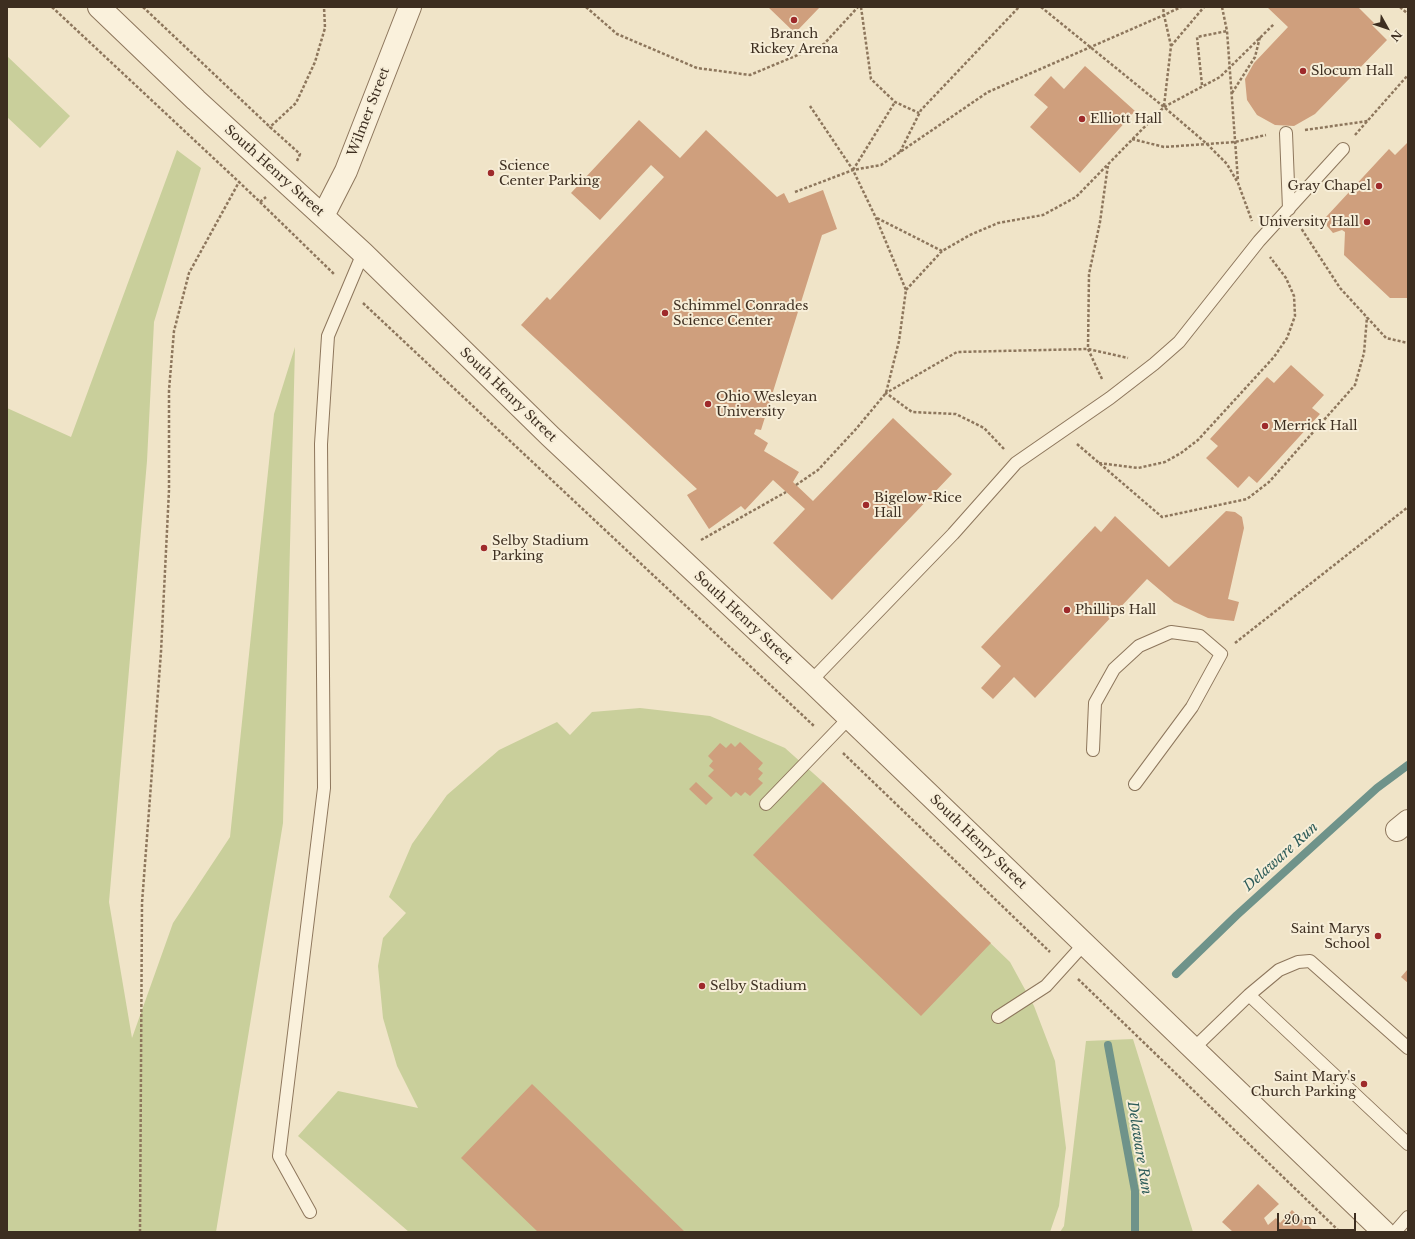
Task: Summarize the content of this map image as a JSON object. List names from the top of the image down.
{
  "streets": {
    "street": ["Wilmer Street", "South Henry Street"]
  },
  "crossings": [
    ["Wilmer Street", "South Henry Street"]
  ],
  "water": ["Delaware Run"],
  "places": [
    "Branch Rickey Arena",
    "Slocum Hall",
    "Elliott Hall",
    "Science Center Parking",
    "Gray Chapel",
    "University Hall",
    "Schimmel Conrades Science Center",
    "Ohio Wesleyan University",
    "Merrick Hall",
    "Bigelow-Rice Hall",
    "Selby Stadium Parking",
    "Phillips Hall",
    "Saint Marys School",
    "Selby Stadium",
    "Saint Mary's Church Parking"
  ],
  "scale_bar": "20 m",
  "north": "bottom right"
}
